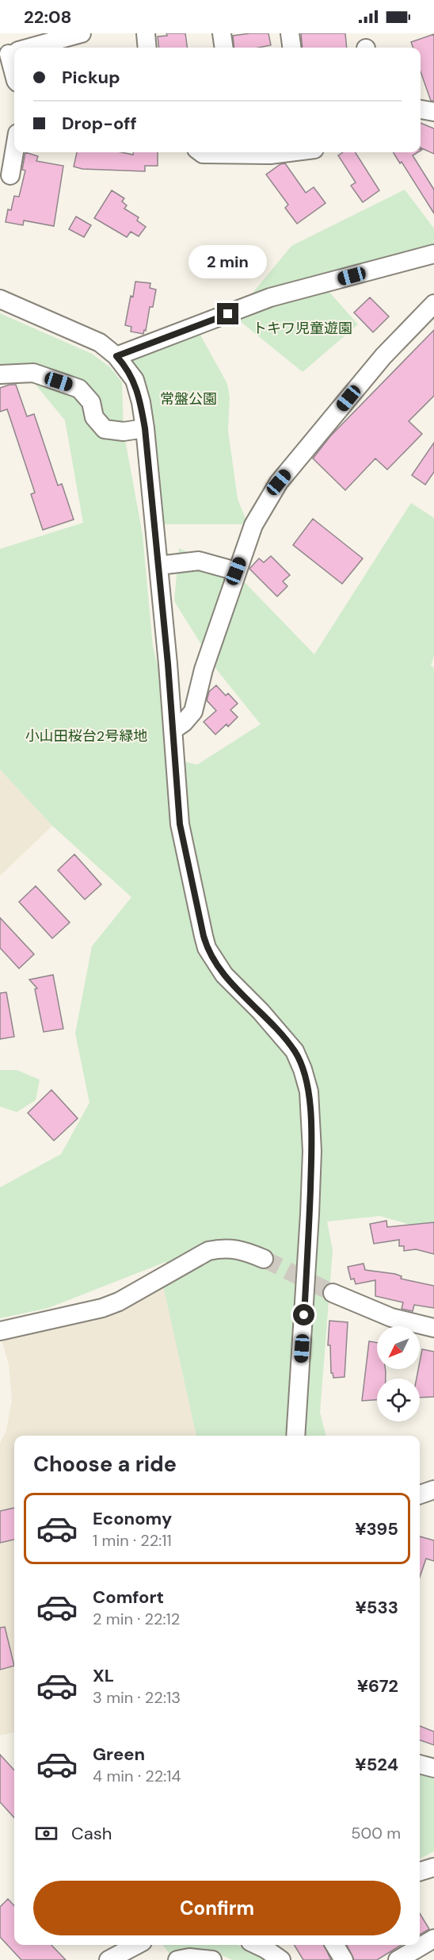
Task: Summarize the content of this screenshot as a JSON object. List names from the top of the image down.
{
  "parks": ["トキワ児童遊園", "常盤公園", "小山田桜台2号緑地"],
  "north": "bottom left",
  "page": {
    "status": "22:08",
    "banner": ["Pickup", "Drop-off"],
    "bubble": "2 min",
    "heading": "Choose a ride",
    "list": [
      {
        "name": "Economy",
        "note": "1 min · 22:11",
        "value": "¥395"
      },
      {
        "name": "Comfort",
        "note": "2 min · 22:12",
        "value": "¥533"
      },
      {
        "name": "XL",
        "note": "3 min · 22:13",
        "value": "¥672"
      },
      {
        "name": "Green",
        "note": "4 min · 22:14",
        "value": "¥524"
      }
    ],
    "pay": ["Cash", "500 m"],
    "buttons": "Confirm"
  }
}
